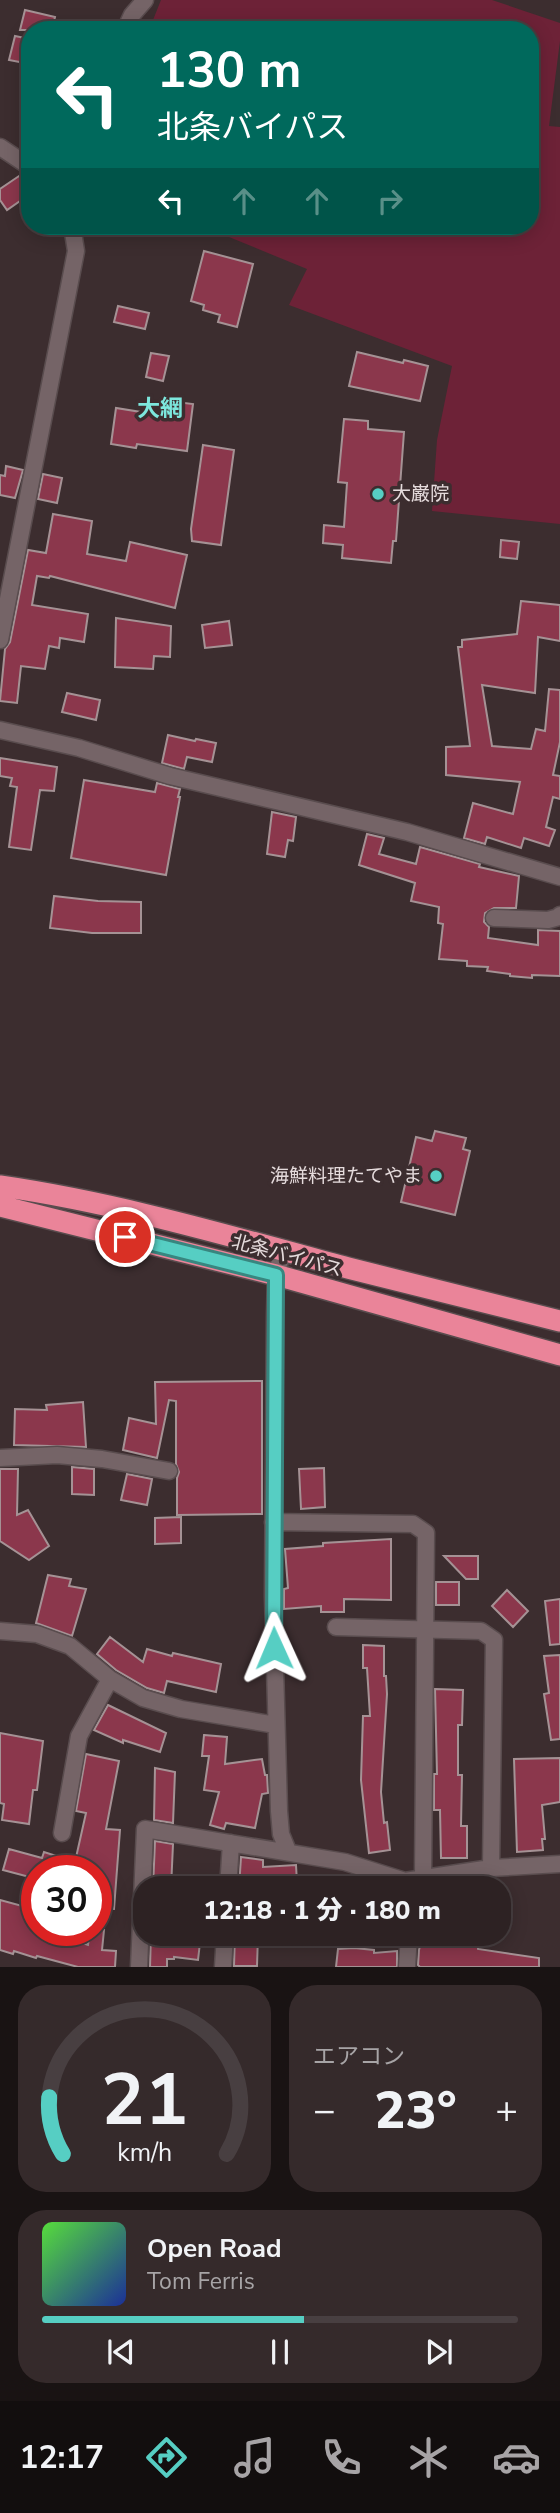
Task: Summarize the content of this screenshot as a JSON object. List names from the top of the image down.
{
  "streets": {
    "highway": ["北条バイパス"]
  },
  "districts": ["大網"],
  "places": ["大巌院", "海鮮料理たてやま"],
  "page": {
    "turn": ["130 m", "北条バイパス"],
    "limit": "30",
    "trip": "12:18 · 1 分 · 180 m",
    "tile": "エアコン",
    "heat": ["−", "23°", "+"],
    "song": ["Open Road", "Tom Ferris"],
    "tabs": "12:17",
    "gauge": ["21", "km/h"]
  }
}
